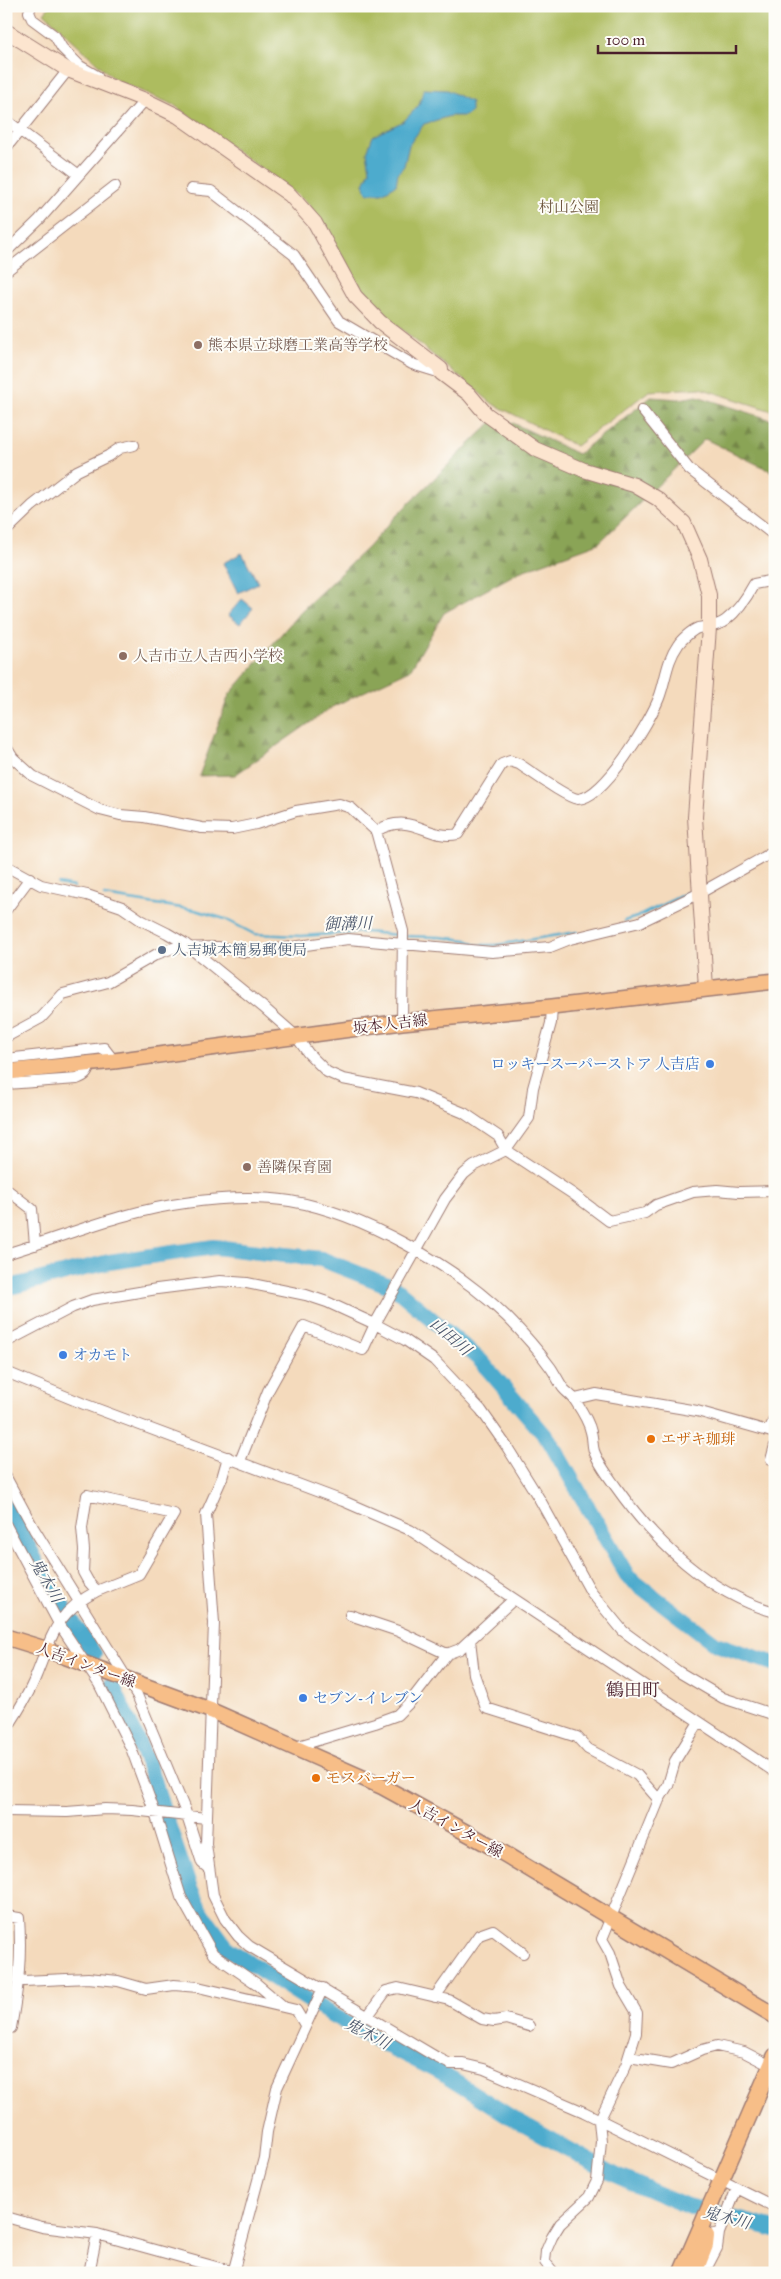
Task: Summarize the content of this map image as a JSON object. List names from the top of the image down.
{
  "streets": {
    "main road": ["坂本人吉線", "人吉インター線"]
  },
  "districts": ["鶴田町"],
  "water": ["御溝川", "山田川", "鬼木川"],
  "parks": ["村山公園"],
  "places": [
    "熊本県立球磨工業高等学校",
    "人吉市立人吉西小学校",
    "人吉城本簡易郵便局",
    "ロッキースーパーストア 人吉店",
    "善隣保育園",
    "オカモト",
    "エザキ珈琲",
    "セブン-イレブン",
    "モスバーガー"
  ],
  "scale_bar": "100 m"
}
